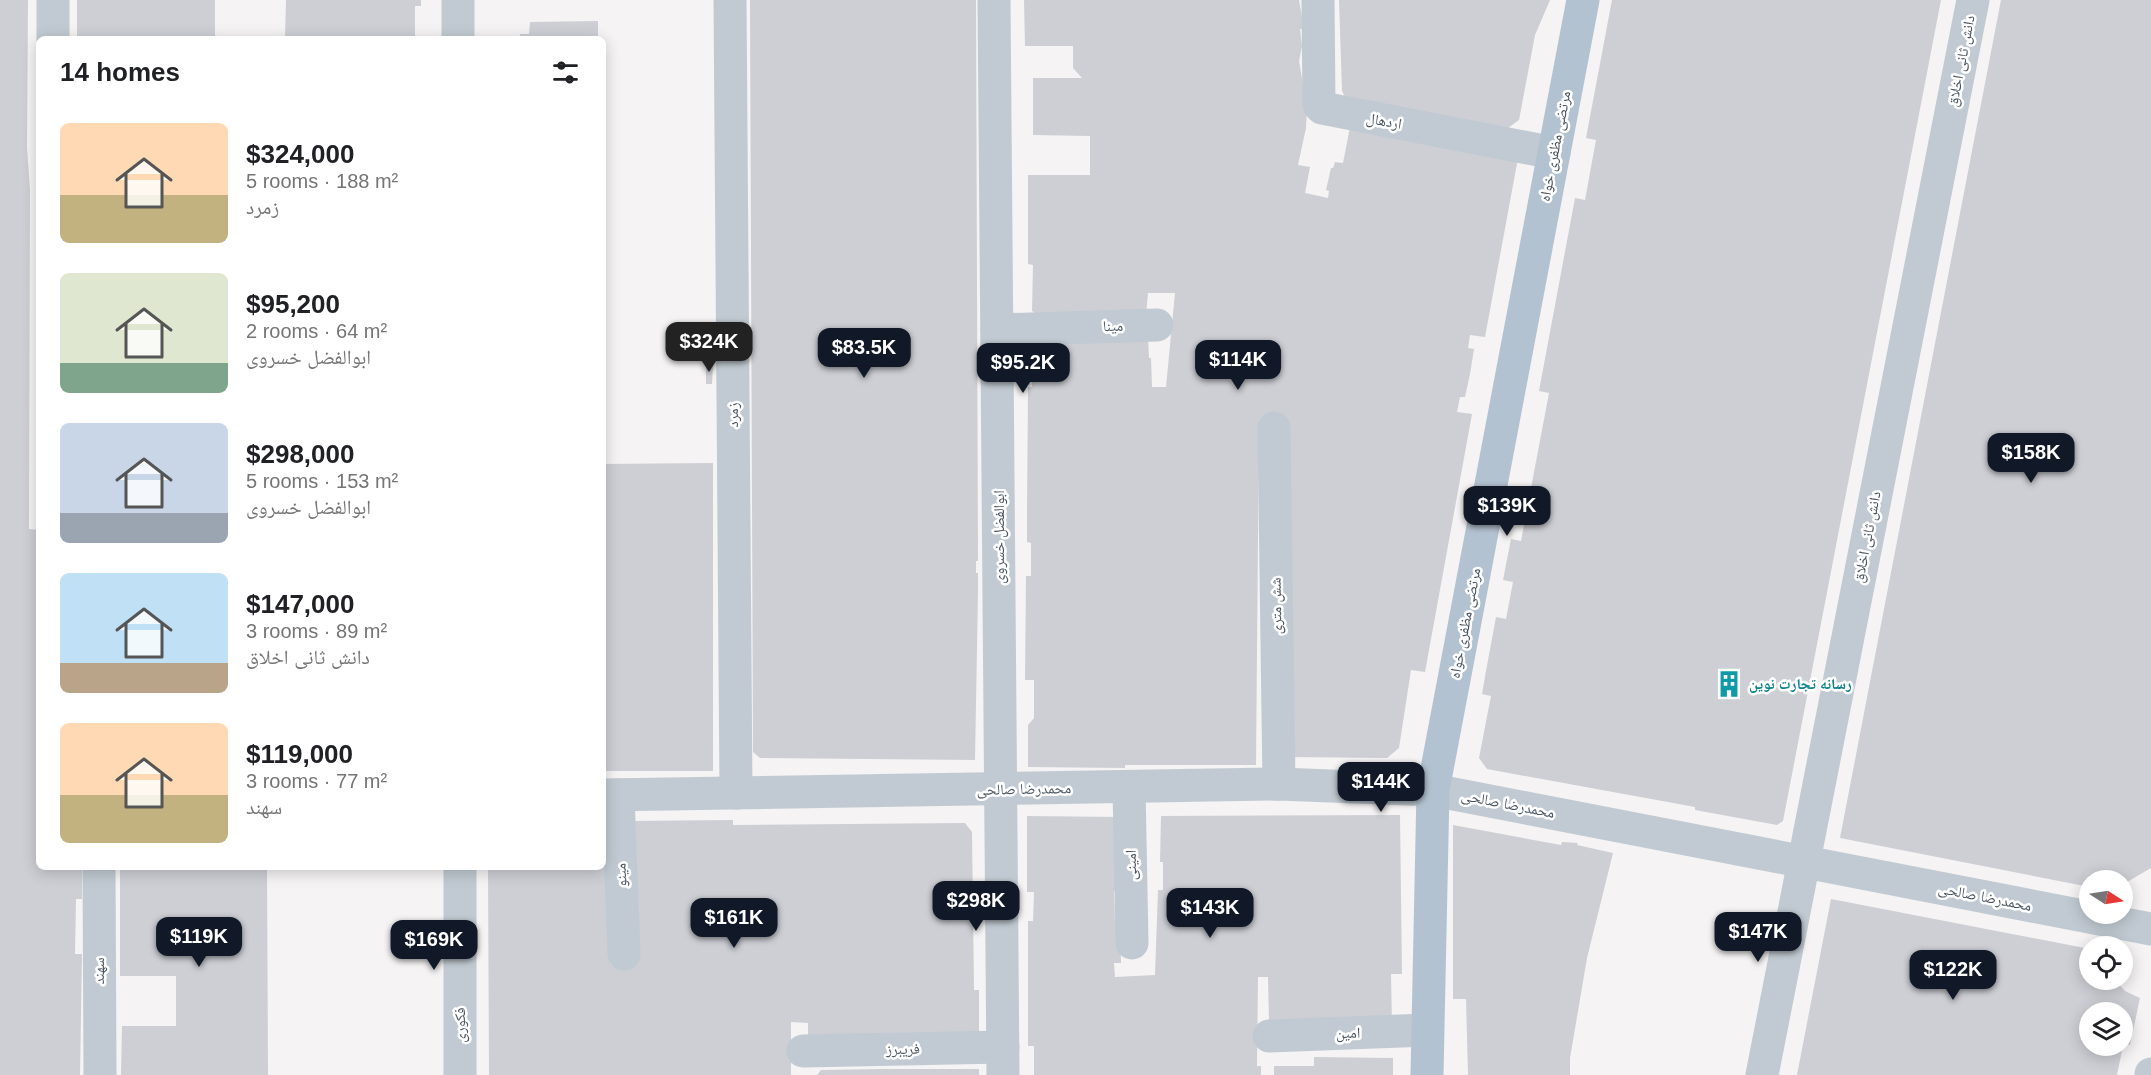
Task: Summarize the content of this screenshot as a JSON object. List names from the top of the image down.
{
  "streets": {
    "main road": ["مرتضی مظفری خواه"],
    "street": [
      "دانش ثانی اخلاق",
      "اردهال",
      "مینا",
      "زمرد",
      "ابوالفضل خسروی",
      "شش متری",
      "محمدرضا صالحی",
      "امینی",
      "مینو",
      "سهند",
      "فکوری",
      "امین",
      "فریبرز"
    ]
  },
  "crossings": [
    ["دانش ثانی اخلاق", "محمدرضا صالحی"],
    ["اردهال", "مرتضی مظفری خواه"],
    ["مرتضی مظفری خواه", "محمدرضا صالحی"],
    ["مرتضی مظفری خواه", "امین"],
    ["مینا", "ابوالفضل خسروی"],
    ["زمرد", "محمدرضا صالحی"],
    ["ابوالفضل خسروی", "محمدرضا صالحی"],
    ["ابوالفضل خسروی", "فریبرز"],
    ["شش متری", "محمدرضا صالحی"],
    ["محمدرضا صالحی", "امینی"],
    ["محمدرضا صالحی", "مینو"]
  ],
  "places": {
    "building": ["رسانه تجارت نوین"]
  },
  "north": "right",
  "page": {
    "heading": "14 homes",
    "list": [
      {
        "name": "$324,000",
        "note": "5 rooms · 188 m² · زمرد"
      },
      {
        "name": "$95,200",
        "note": "2 rooms · 64 m² · ابوالفضل خسروی"
      },
      {
        "name": "$298,000",
        "note": "5 rooms · 153 m² · ابوالفضل خسروی"
      },
      {
        "name": "$147,000",
        "note": "3 rooms · 89 m² · دانش ثانی اخلاق"
      },
      {
        "name": "$119,000",
        "note": "3 rooms · 77 m² · سهند"
      }
    ],
    "price": [
      "$324K",
      "$83.5K",
      "$114K",
      "$95.2K",
      "$158K",
      "$139K",
      "$144K",
      "$298K",
      "$143K",
      "$161K",
      "$147K",
      "$119K",
      "$169K",
      "$122K"
    ]
  }
}
